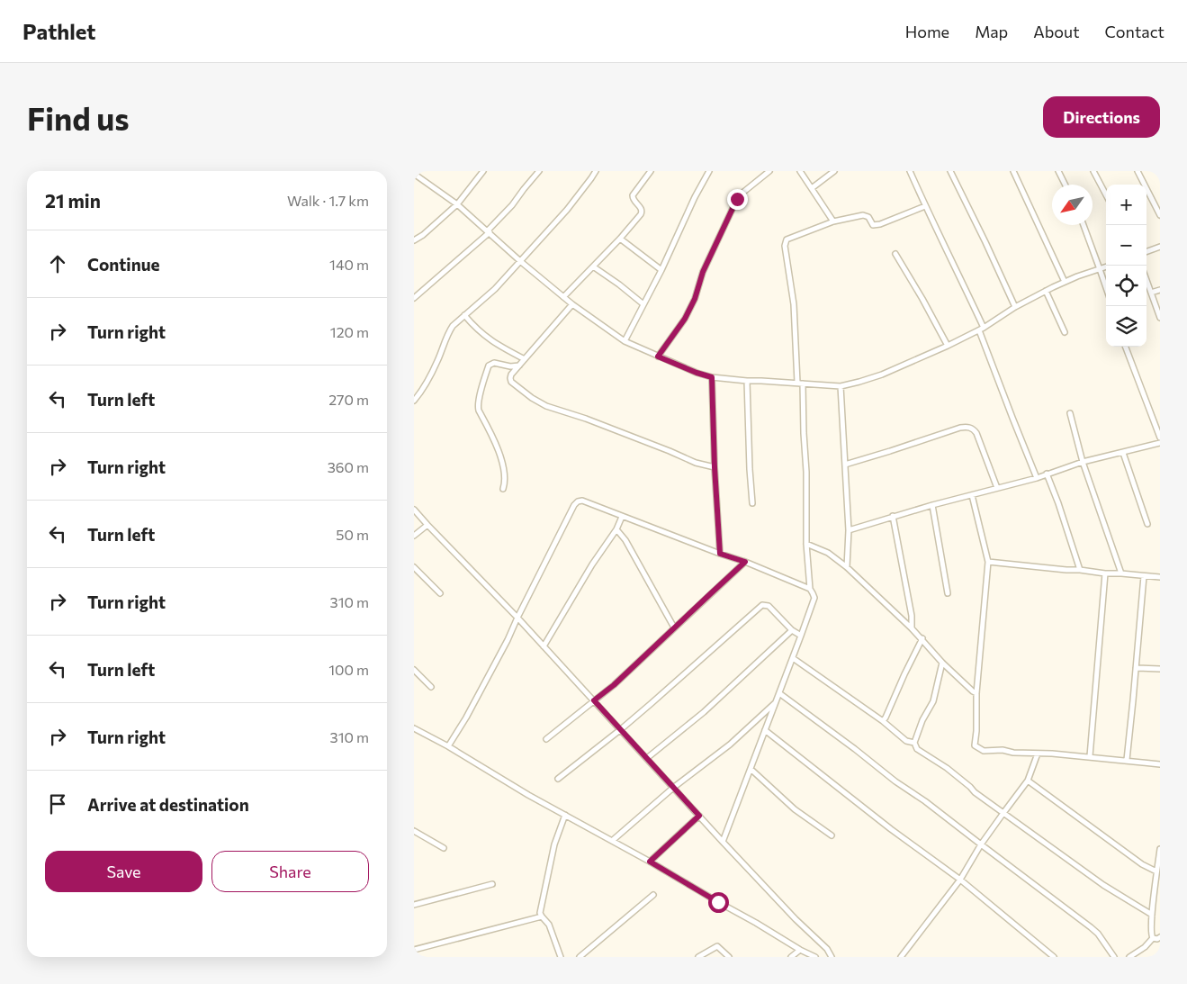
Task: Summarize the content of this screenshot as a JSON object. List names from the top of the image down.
{
  "north": "bottom left",
  "page": {
    "header": "Pathlet",
    "nav": [
      "Home",
      "Map",
      "About",
      "Contact"
    ],
    "buttons": [
      "Directions",
      ["Save", "Share"]
    ],
    "title": "Find us",
    "heading": ["21 min", "Walk · 1.7 km"],
    "map_buttons": ["+", "−"],
    "list": [
      ["Continue", "140 m"],
      ["Turn right", "120 m"],
      ["Turn left", "270 m"],
      ["Turn right", "360 m"],
      ["Turn left", "50 m"],
      ["Turn right", "310 m"],
      ["Turn left", "100 m"],
      ["Turn right", "310 m"],
      "Arrive at destination"
    ]
  }
}
